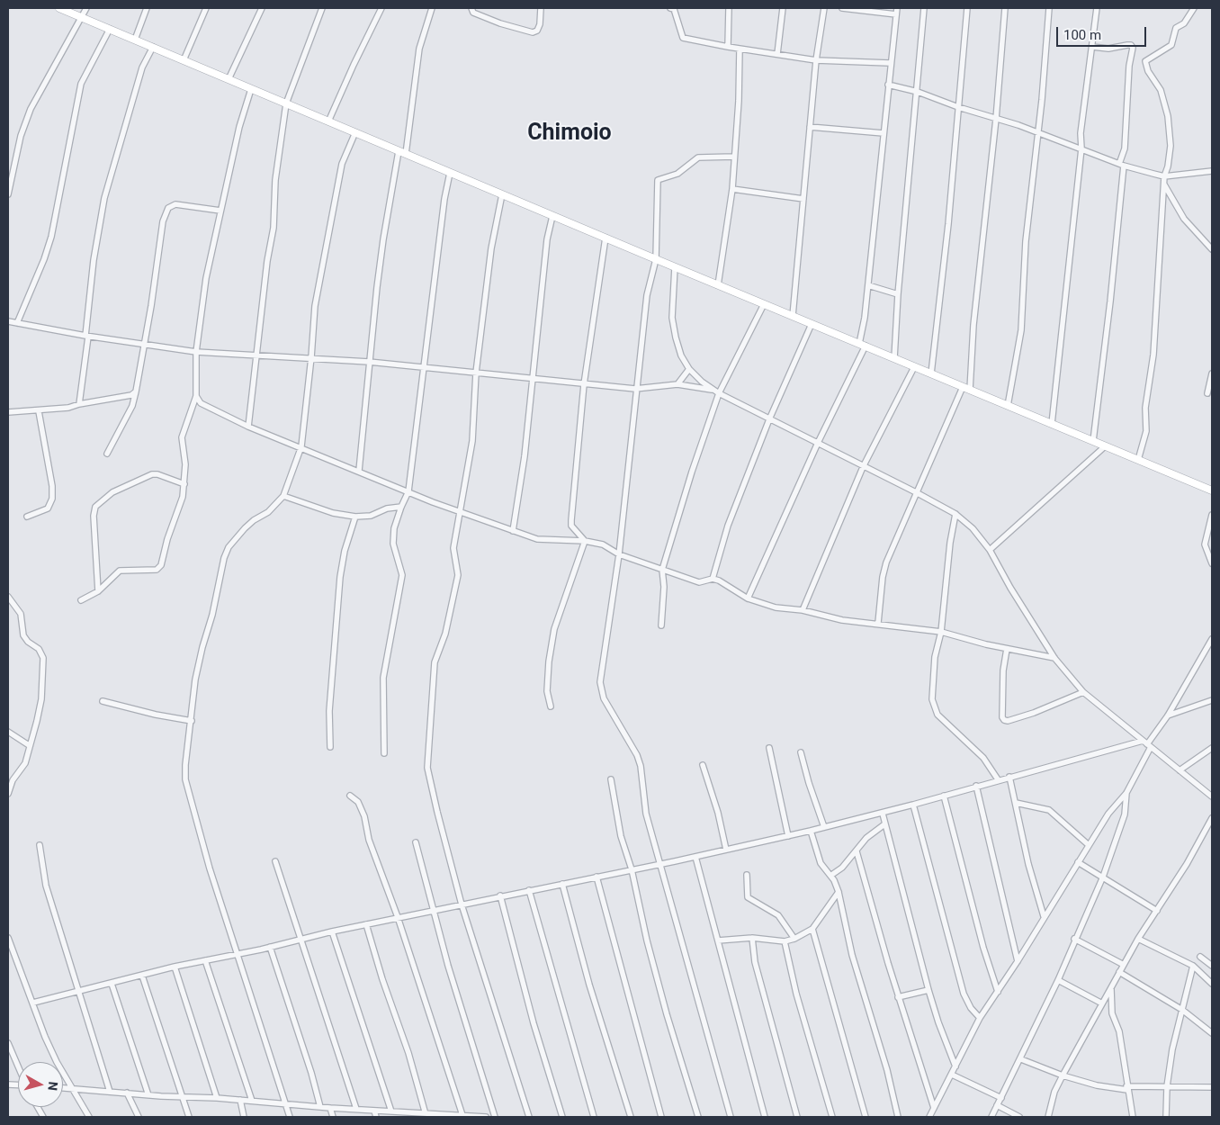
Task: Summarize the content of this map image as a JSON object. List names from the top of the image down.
{
  "districts": ["Chimoio"],
  "scale_bar": "100 m",
  "north": "right"
}
